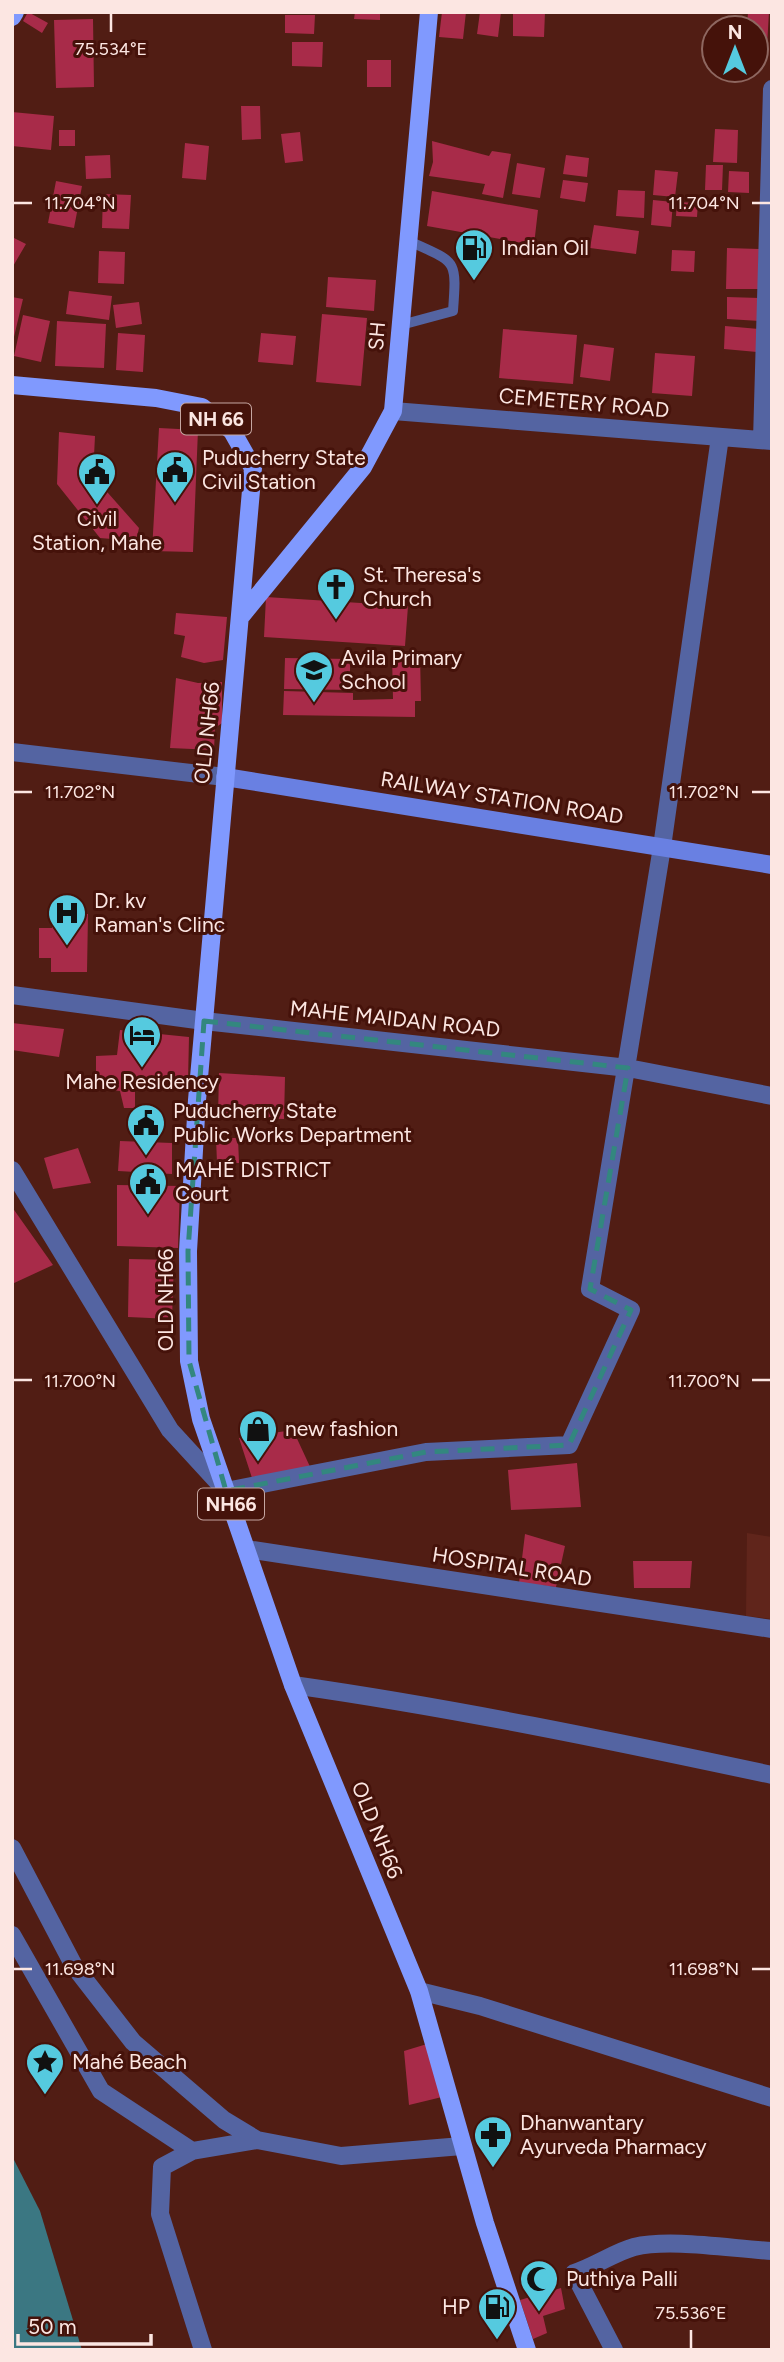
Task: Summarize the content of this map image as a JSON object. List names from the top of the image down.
{
  "streets": {
    "main road": [
      "SH",
      "NH 66",
      "OLD NH66",
      "NH66"
    ],
    "street": [
      "CEMETERY ROAD",
      "RAILWAY STATION ROAD",
      "MAHE MAIDAN ROAD",
      "HOSPITAL ROAD"
    ]
  },
  "crossings": [
    ["SH", "CEMETERY ROAD"],
    ["SH", "OLD NH66"],
    ["OLD NH66", "RAILWAY STATION ROAD"],
    ["OLD NH66", "MAHE MAIDAN ROAD"],
    ["OLD NH66", "HOSPITAL ROAD"]
  ],
  "places": {
    "fuel station": ["Indian Oil", "HP"],
    "public building": [
      "Puducherry State Civil Station",
      "Civil Station, Mahe",
      "Puducherry State Public Works Department",
      "MAHÉ DISTRICT Court"
    ],
    "church": ["St. Theresa's Church"],
    "school or university": ["Avila Primary School"],
    "hospital": ["Dr. kv Raman's Clinc"],
    "hotel": ["Mahe Residency"],
    "shop": ["new fashion"],
    "place": ["Mahé Beach"],
    "pharmacy": ["Dhanwantary Ayurveda Pharmacy"],
    "mosque": ["Puthiya Palli"]
  },
  "scale_bar": "50 m",
  "north": "top",
  "coordinates": [
    "75.534°E",
    "11.704°N",
    "11.702°N",
    "11.700°N",
    "11.698°N",
    "75.536°E"
  ]
}
